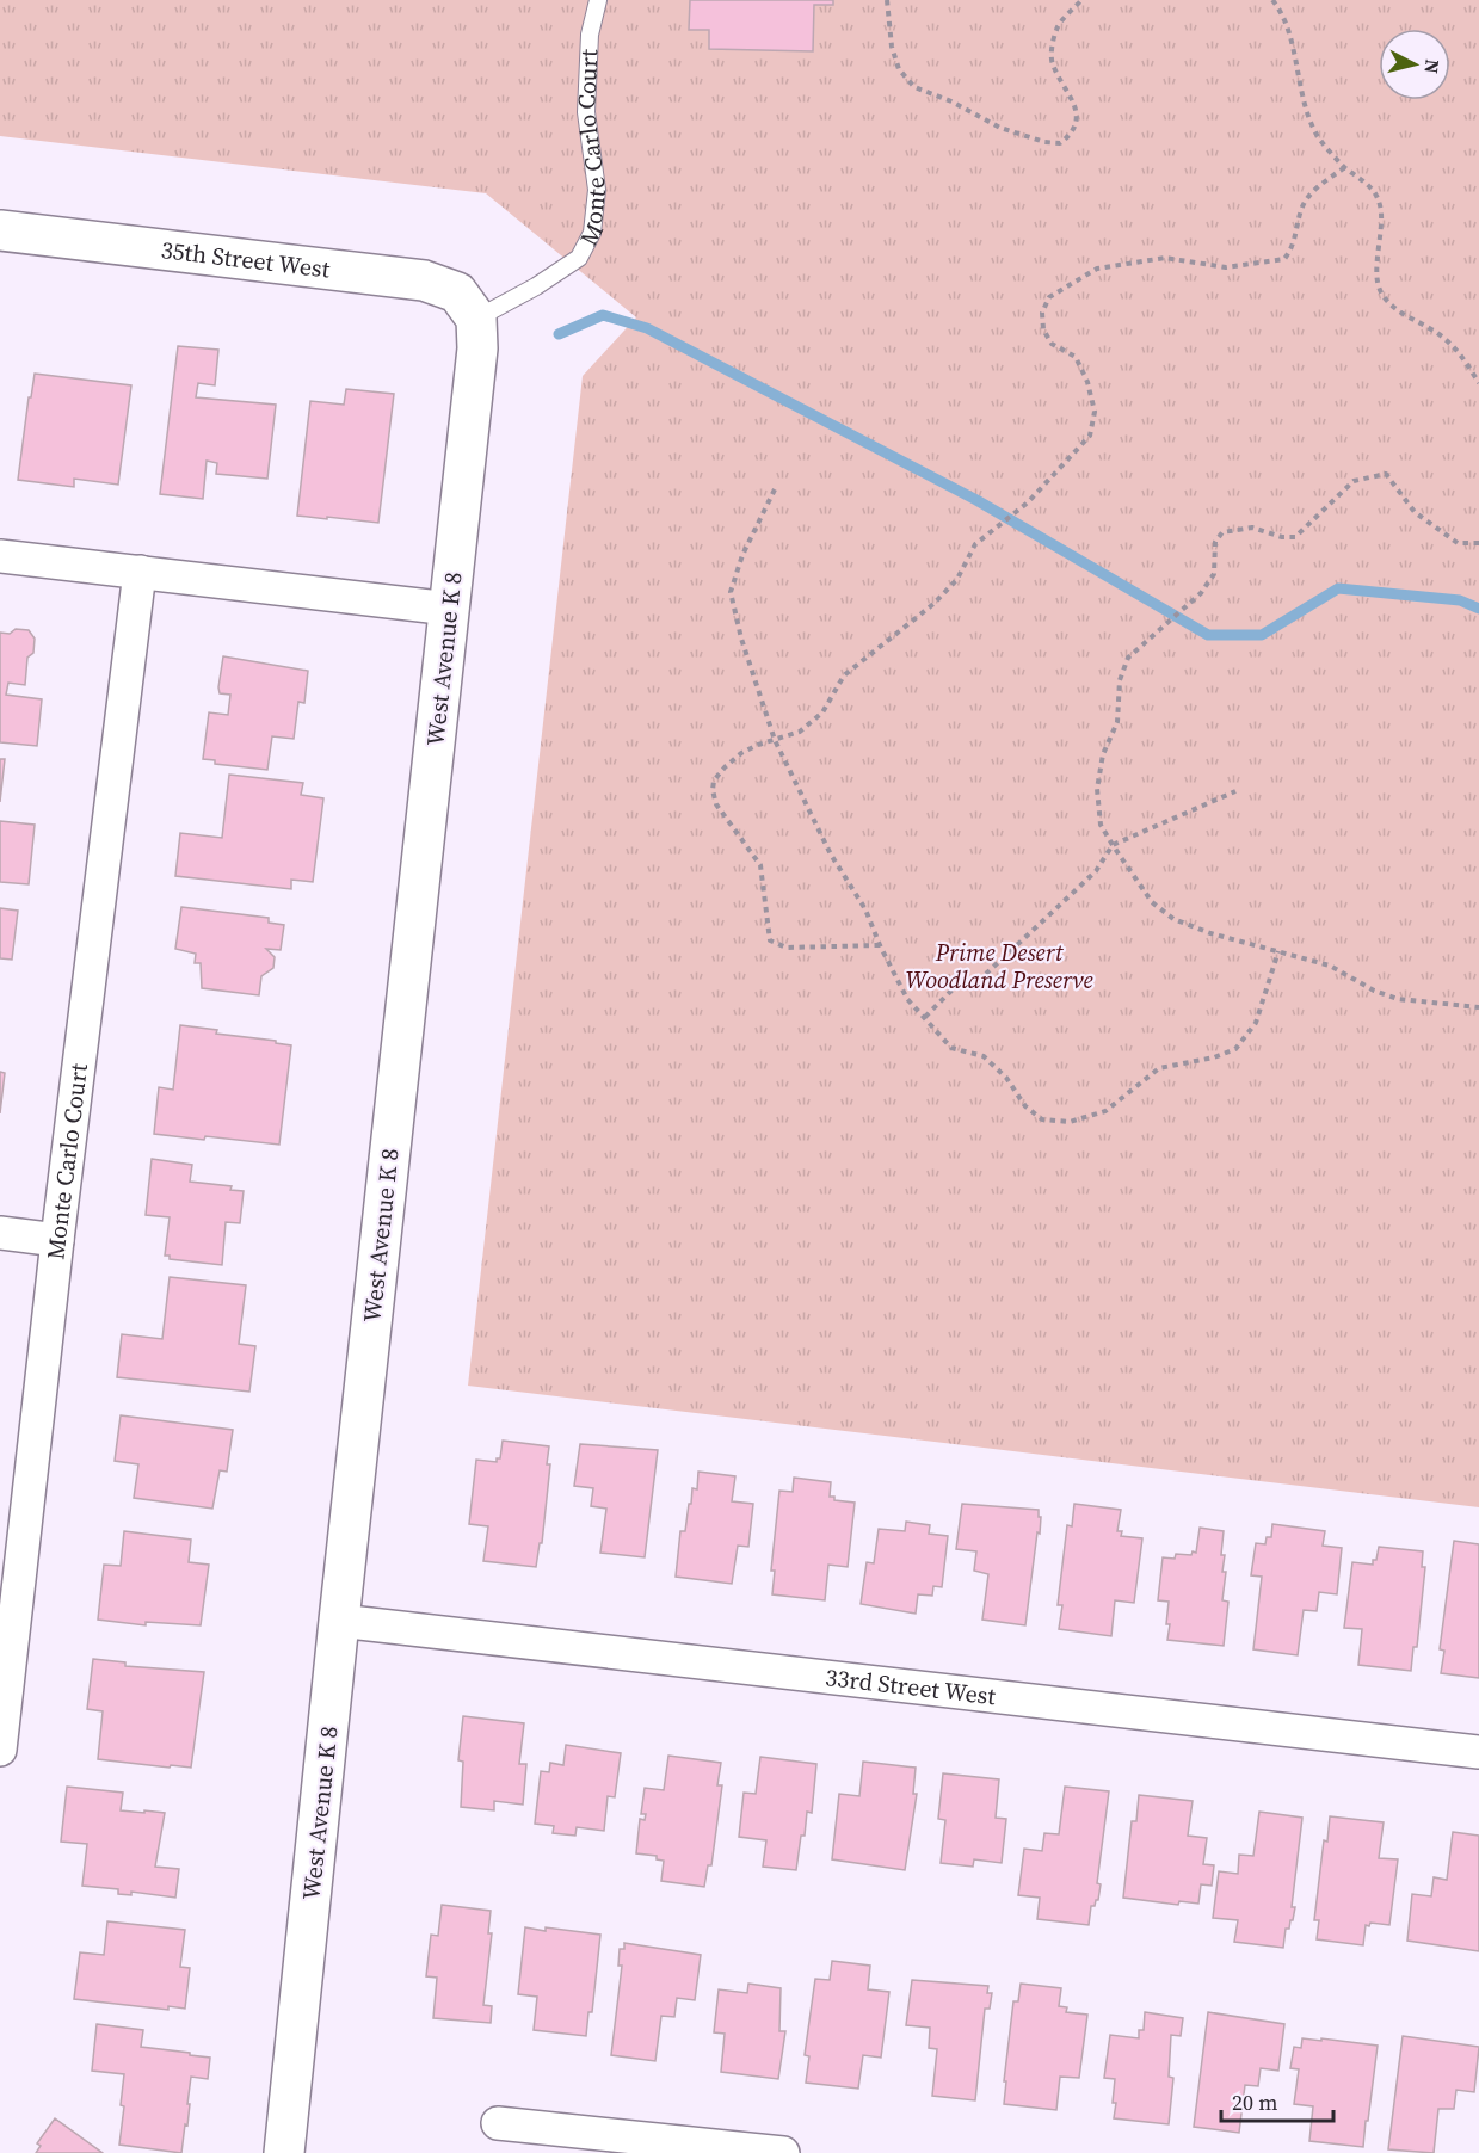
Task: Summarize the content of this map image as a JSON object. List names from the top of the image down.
{
  "streets": {
    "street": [
      "Monte Carlo Court",
      "35th Street West",
      "West Avenue K 8",
      "33rd Street West"
    ]
  },
  "crossings": [
    ["Monte Carlo Court", "35th Street West"],
    ["Monte Carlo Court", "West Avenue K 8"],
    ["35th Street West", "West Avenue K 8"],
    ["West Avenue K 8", "33rd Street West"]
  ],
  "parks": ["Prime Desert Woodland Preserve"],
  "scale_bar": "20 m",
  "north": "right"
}
